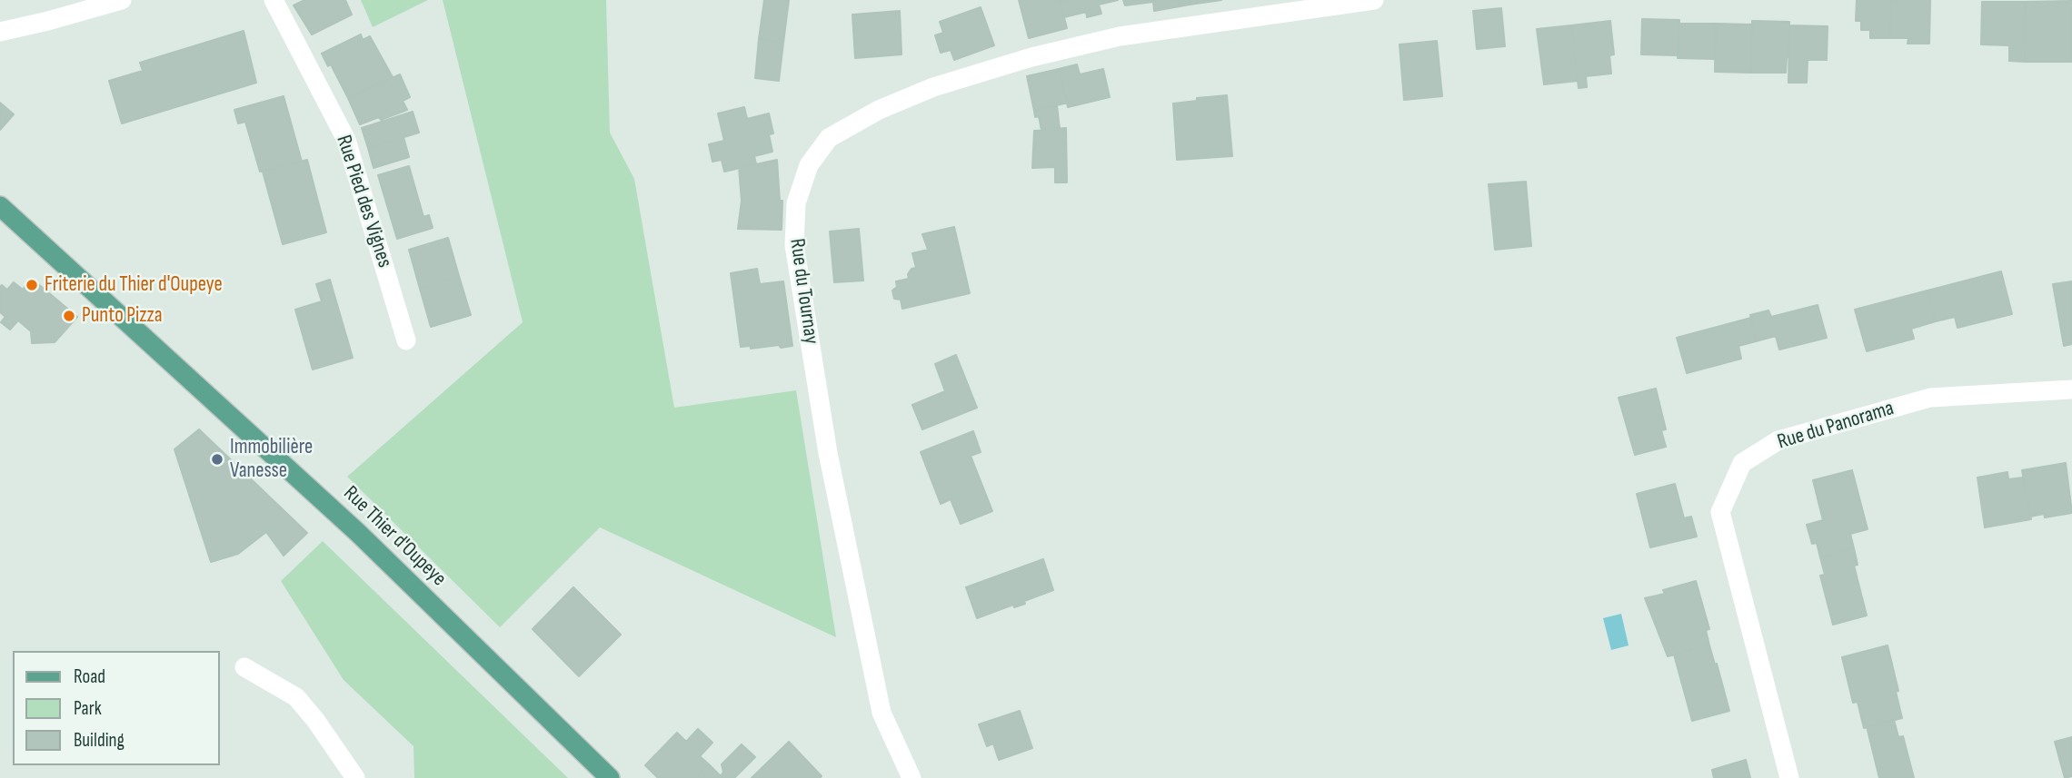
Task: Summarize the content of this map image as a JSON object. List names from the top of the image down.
{
  "streets": {
    "main road": ["Rue Thier d'Oupeye"],
    "street": ["Rue Pied des Vignes", "Rue du Tournay", "Rue du Panorama"]
  },
  "places": ["Friterie du Thier d'Oupeye", "Punto Pizza", "Immobilière Vanesse"],
  "legend": ["Road", "Park", "Building"]
}
